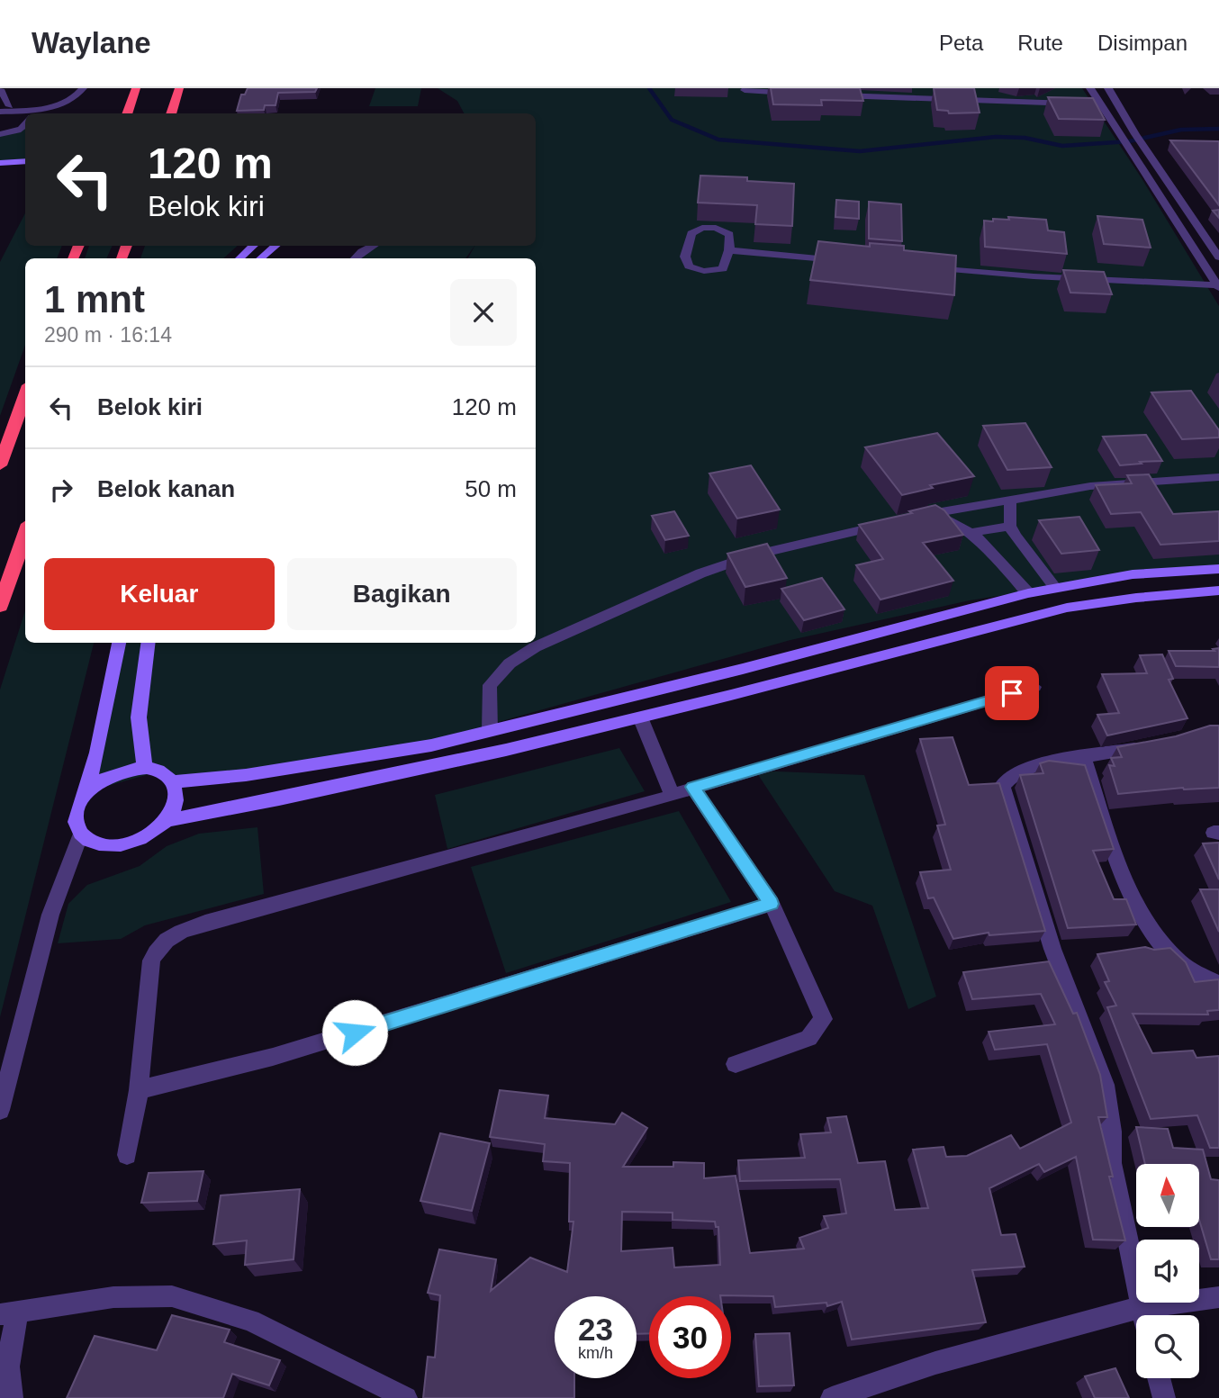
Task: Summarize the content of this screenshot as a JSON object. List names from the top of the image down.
{
  "north": "top",
  "page": {
    "header": "Waylane",
    "nav": ["Peta", "Rute", "Disimpan"],
    "turn": ["120 m", "Belok kiri"],
    "heading": ["1 mnt", "290 m · 16:14"],
    "list": [
      {
        "name": "Belok kiri",
        "value": "120 m"
      },
      {
        "name": "Belok kanan",
        "value": "50 m"
      }
    ],
    "buttons": ["Keluar", "Bagikan"],
    "speed": "23 km/h",
    "limit": "30"
  }
}
